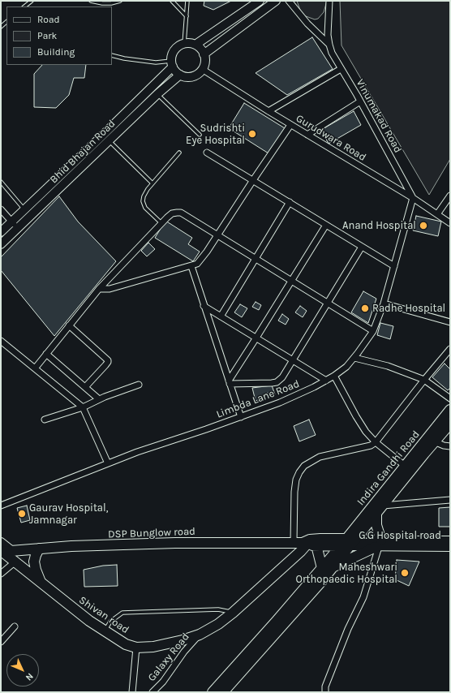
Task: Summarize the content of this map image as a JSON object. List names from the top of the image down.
{
  "streets": {
    "main road": [
      "Bhid Bhajan Road",
      "Indira Gandhi Road",
      "DSP Bunglow road",
      "G.G Hospital road",
      "Shivan road"
    ],
    "street": [
      "Vinumakad Road",
      "Gurudwara Road",
      "Limbda Lane Road",
      "Galaxy Road"
    ]
  },
  "crossings": [
    ["Vinumakad Road", "Gurudwara Road"],
    ["Vinumakad Road", "Limbda Lane Road"],
    ["Gurudwara Road", "Bhid Bhajan Road"],
    ["Gurudwara Road", "Limbda Lane Road"],
    ["Indira Gandhi Road", "DSP Bunglow road"],
    ["Indira Gandhi Road", "G.G Hospital road"],
    ["DSP Bunglow road", "G.G Hospital road"],
    ["DSP Bunglow road", "Shivan road"],
    ["Shivan road", "Galaxy Road"]
  ],
  "places": [
    "Sudrishti Eye Hospital",
    "Anand Hospital",
    "Radhe Hospital",
    "Gaurav Hospital, Jamnagar",
    "Maheshwari Orthopaedic Hospital"
  ],
  "legend": ["Road", "Park", "Building"],
  "north": "bottom right"
}
